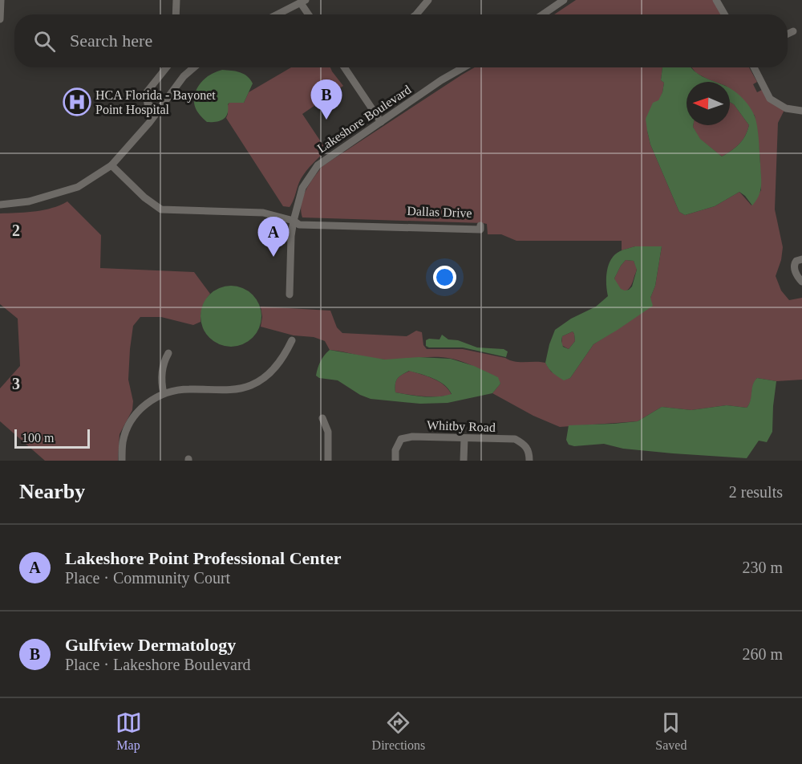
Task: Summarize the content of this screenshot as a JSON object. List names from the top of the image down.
{
  "streets": {
    "street": ["Lakeshore Boulevard", "Dallas Drive", "Whitby Road"]
  },
  "crossings": [
    ["Lakeshore Boulevard", "Dallas Drive"]
  ],
  "places": {
    "hospital": ["HCA Florida - Bayonet Point Hospital"]
  },
  "scale_bar": "100 m",
  "north": "left",
  "page": {
    "search": "Search here",
    "pins": ["B", "A"],
    "scale": "100 m",
    "heading": ["Nearby", "2 results"],
    "list": [
      {
        "mark": "A",
        "name": "Lakeshore Point Professional Center",
        "note": "Place · Community Court",
        "value": "230 m"
      },
      {
        "mark": "B",
        "name": "Gulfview Dermatology",
        "note": "Place · Lakeshore Boulevard",
        "value": "260 m"
      }
    ],
    "nav": ["Map", "Directions", "Saved"]
  },
  "grid": {
    "rows": ["2", "3"]
  }
}
